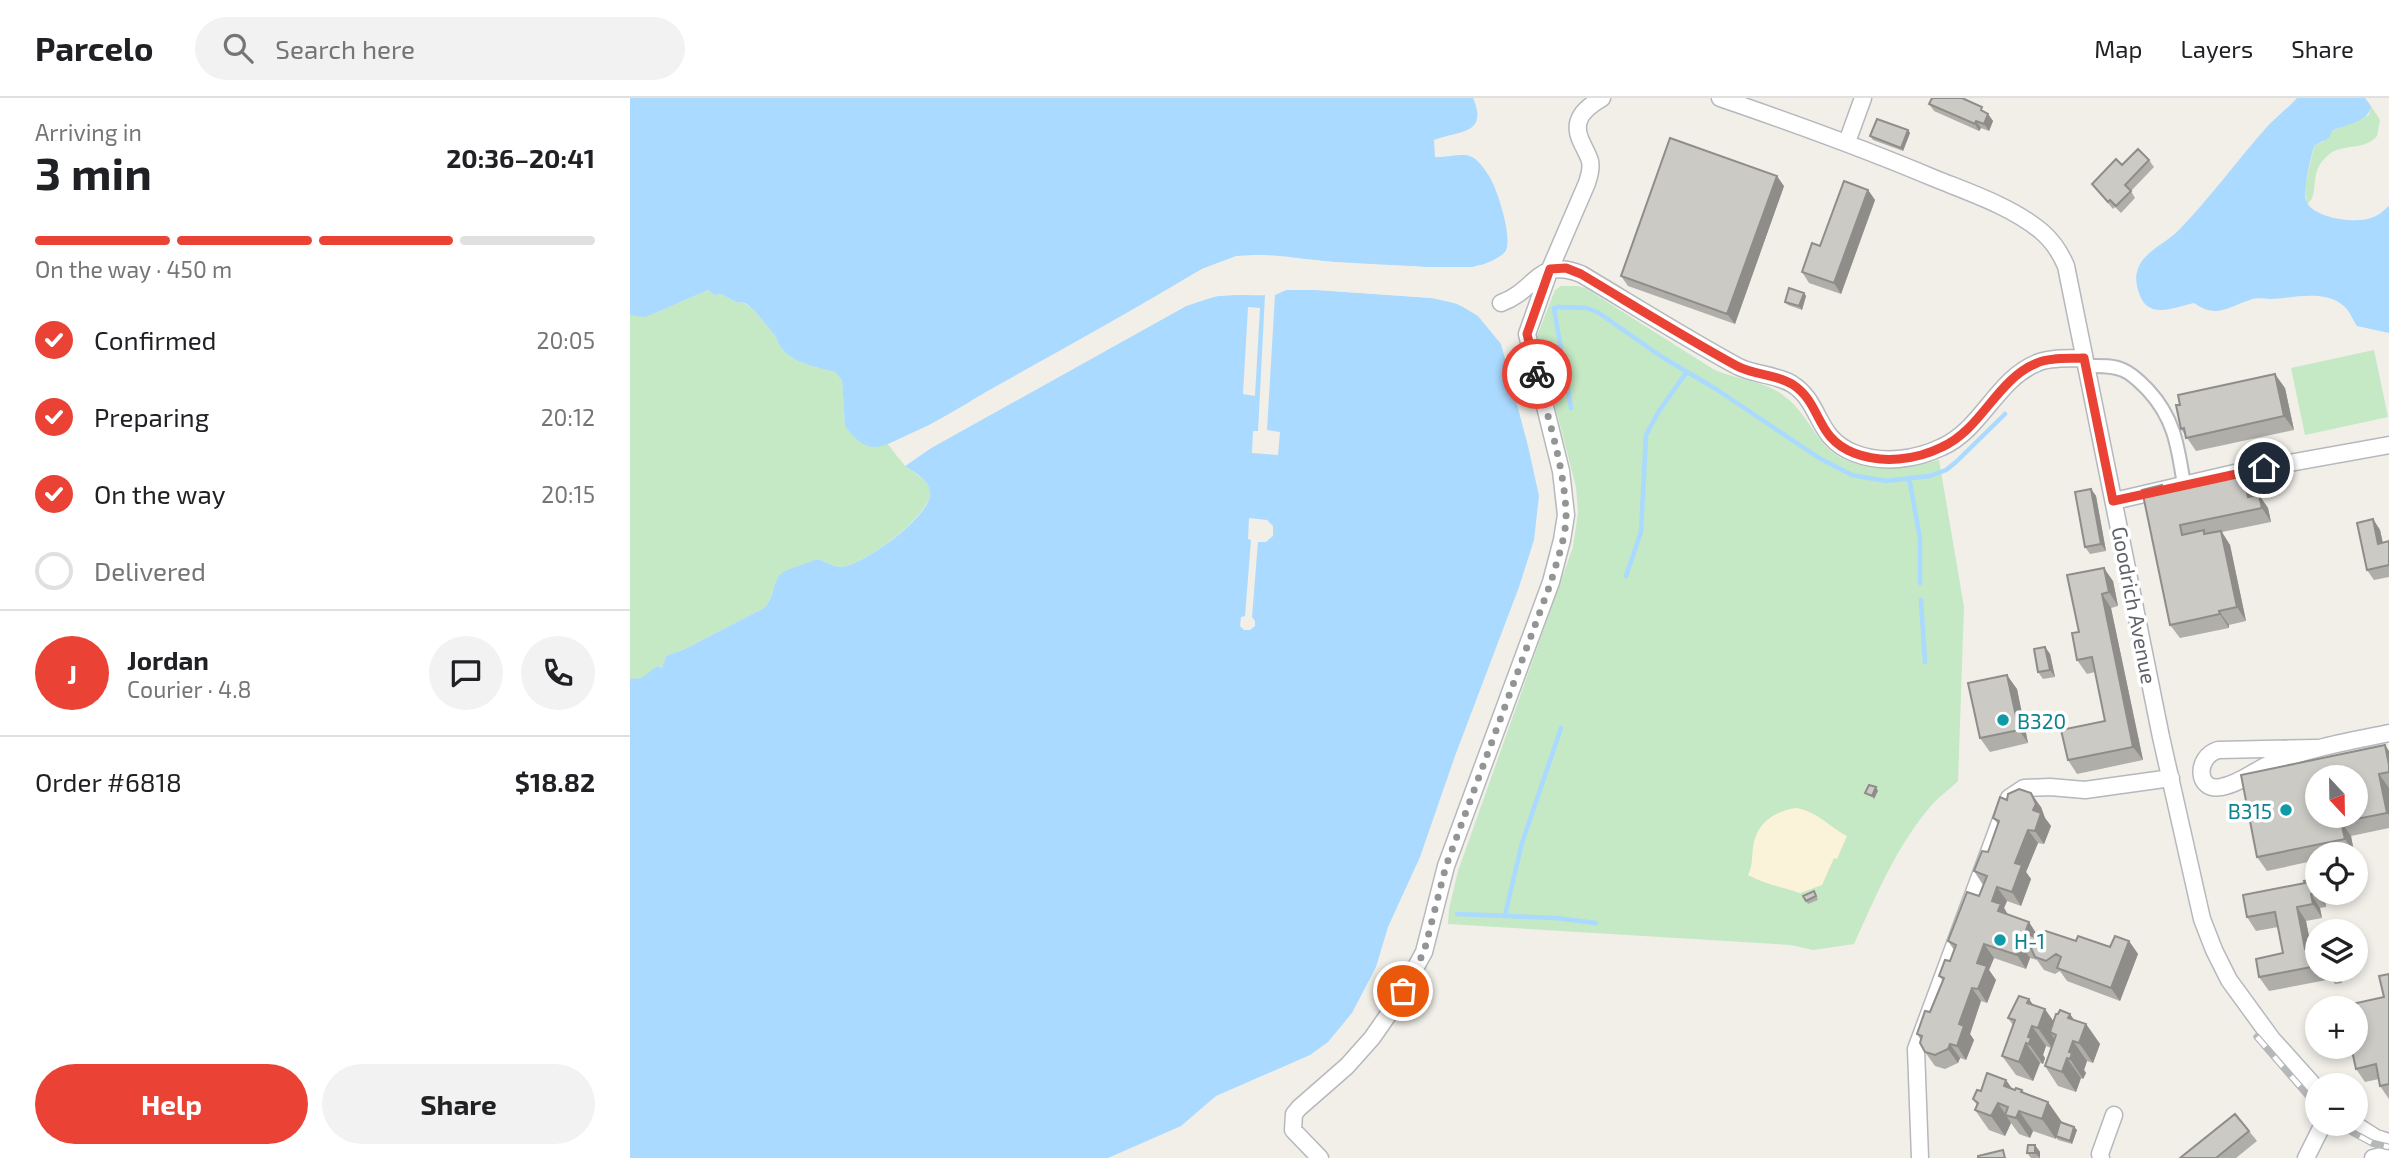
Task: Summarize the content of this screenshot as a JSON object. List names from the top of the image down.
{
  "streets": {
    "street": ["Goodrich Avenue"]
  },
  "places": ["B320", "B315", "H-1"],
  "north": "bottom",
  "page": {
    "header": "Parcelo",
    "search": "Search here",
    "nav": ["Map", "Layers", "Share"],
    "heading": ["3 min", "Arriving in", "20:36–20:41"],
    "panel": [
      "Jordan",
      "Courier · 4.8",
      "Order #6818",
      "$18.82"
    ],
    "bar": "On the way · 450 m",
    "list": [
      ["Confirmed", "20:05"],
      ["Preparing", "20:12"],
      ["On the way", "20:15"],
      "Delivered"
    ],
    "round": "J",
    "map_buttons": ["+", "−"],
    "buttons": ["Help", "Share"]
  }
}
